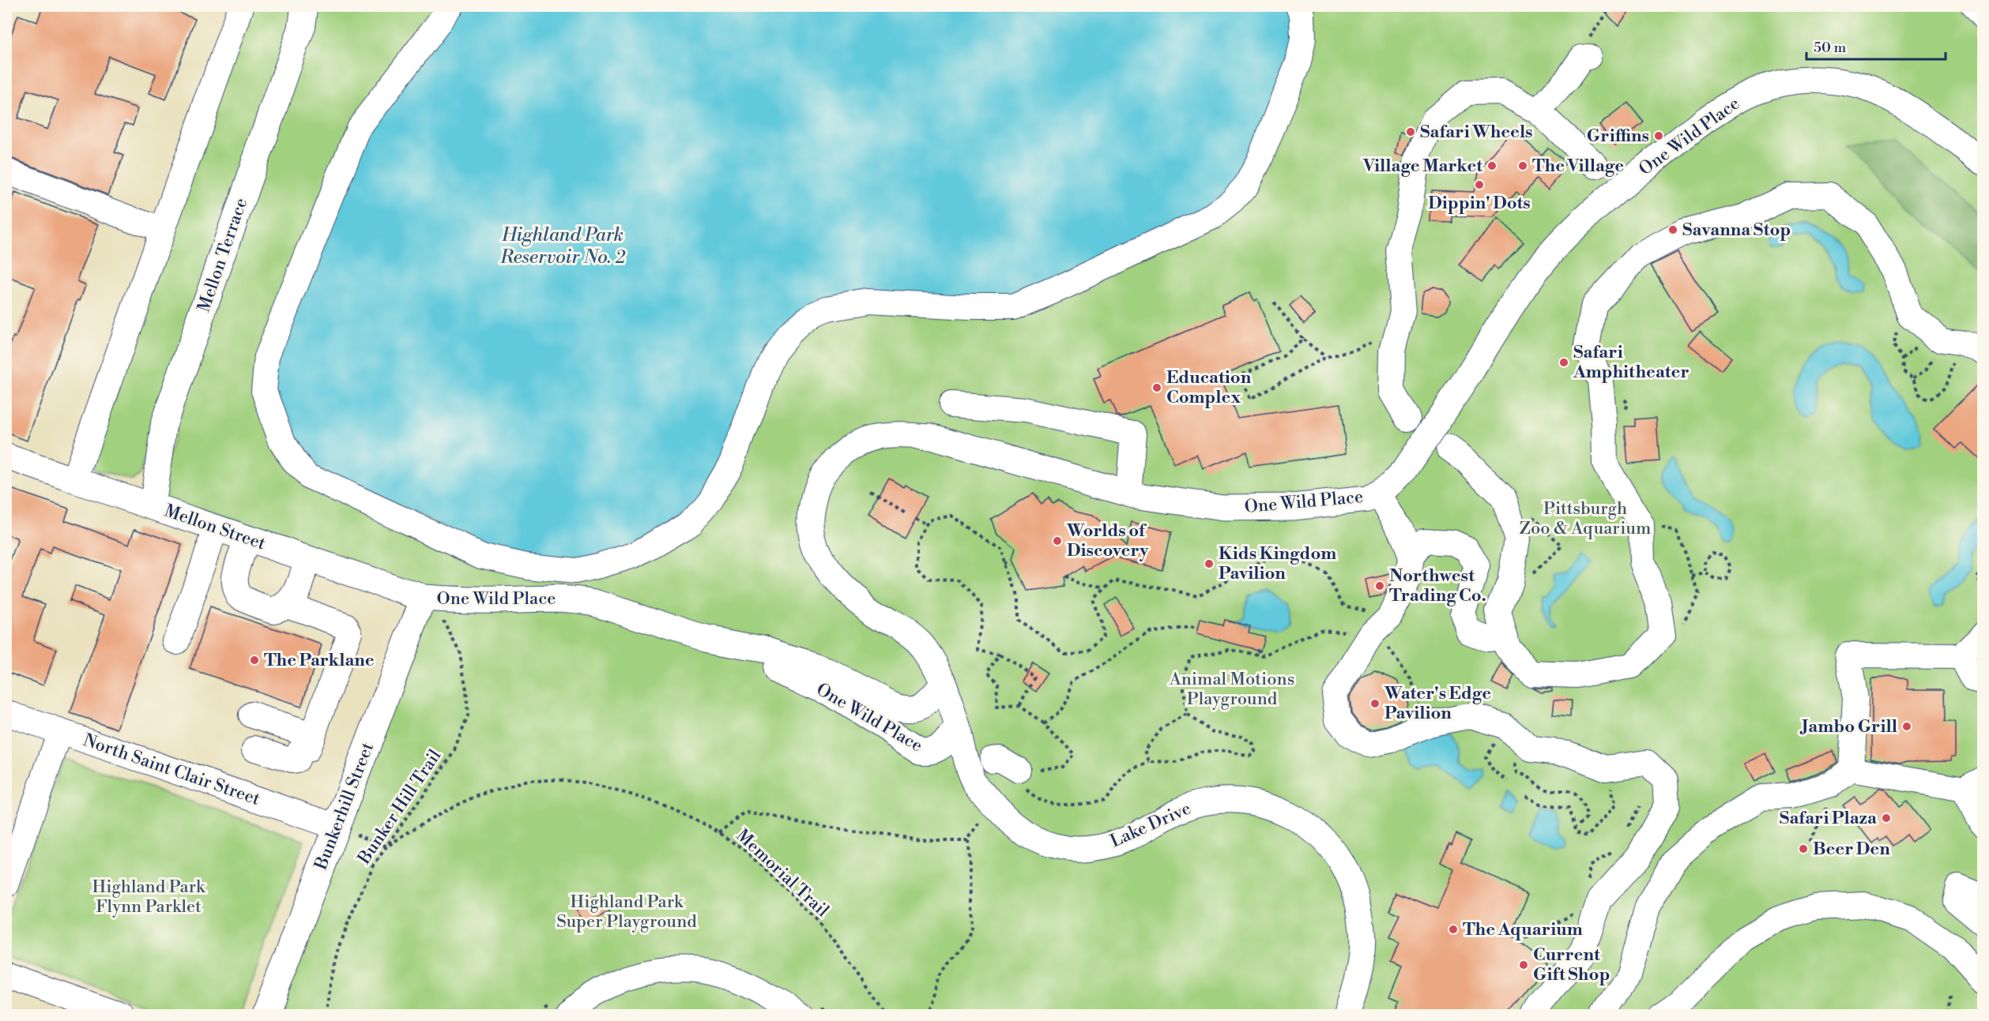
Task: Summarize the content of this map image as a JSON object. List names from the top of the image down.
{
  "streets": {
    "main road": [
      "One Wild Place",
      "Mellon Terrace",
      "Mellon Street",
      "Bunkerhill Street"
    ],
    "street": ["North Saint Clair Street", "Lake Drive"],
    "path": ["Bunker Hill Trail", "Memorial Trail"]
  },
  "crossings": [
    ["One Wild Place", "Mellon Street"],
    ["One Wild Place", "Bunkerhill Street"],
    ["One Wild Place", "Bunker Hill Trail"],
    ["One Wild Place", "Lake Drive"],
    ["Mellon Terrace", "Mellon Street"],
    ["Mellon Street", "Bunkerhill Street"],
    ["Mellon Street", "Bunker Hill Trail"],
    ["North Saint Clair Street", "Bunkerhill Street"],
    ["Bunkerhill Street", "Bunker Hill Trail"],
    ["Bunker Hill Trail", "Memorial Trail"]
  ],
  "water": ["Highland Park Reservoir No. 2"],
  "parks": [
    "Pittsburgh Zoo & Aquarium",
    "Animal Motions Playground",
    "Highland Park Flynn Parklet",
    "Highland Park Super Playground"
  ],
  "places": [
    "Safari Wheels",
    "Griffins",
    "Village Market",
    "The Village",
    "Dippin' Dots",
    "Savanna Stop",
    "Safari Amphitheater",
    "Education Complex",
    "Worlds of Discovery",
    "Kids Kingdom Pavilion",
    "Northwest Trading Co.",
    "The Parklane",
    "Water's Edge Pavilion",
    "Jambo Grill",
    "Safari Plaza",
    "Beer Den",
    "The Aquarium",
    "Current Gift Shop"
  ],
  "scale_bar": "50 m"
}
